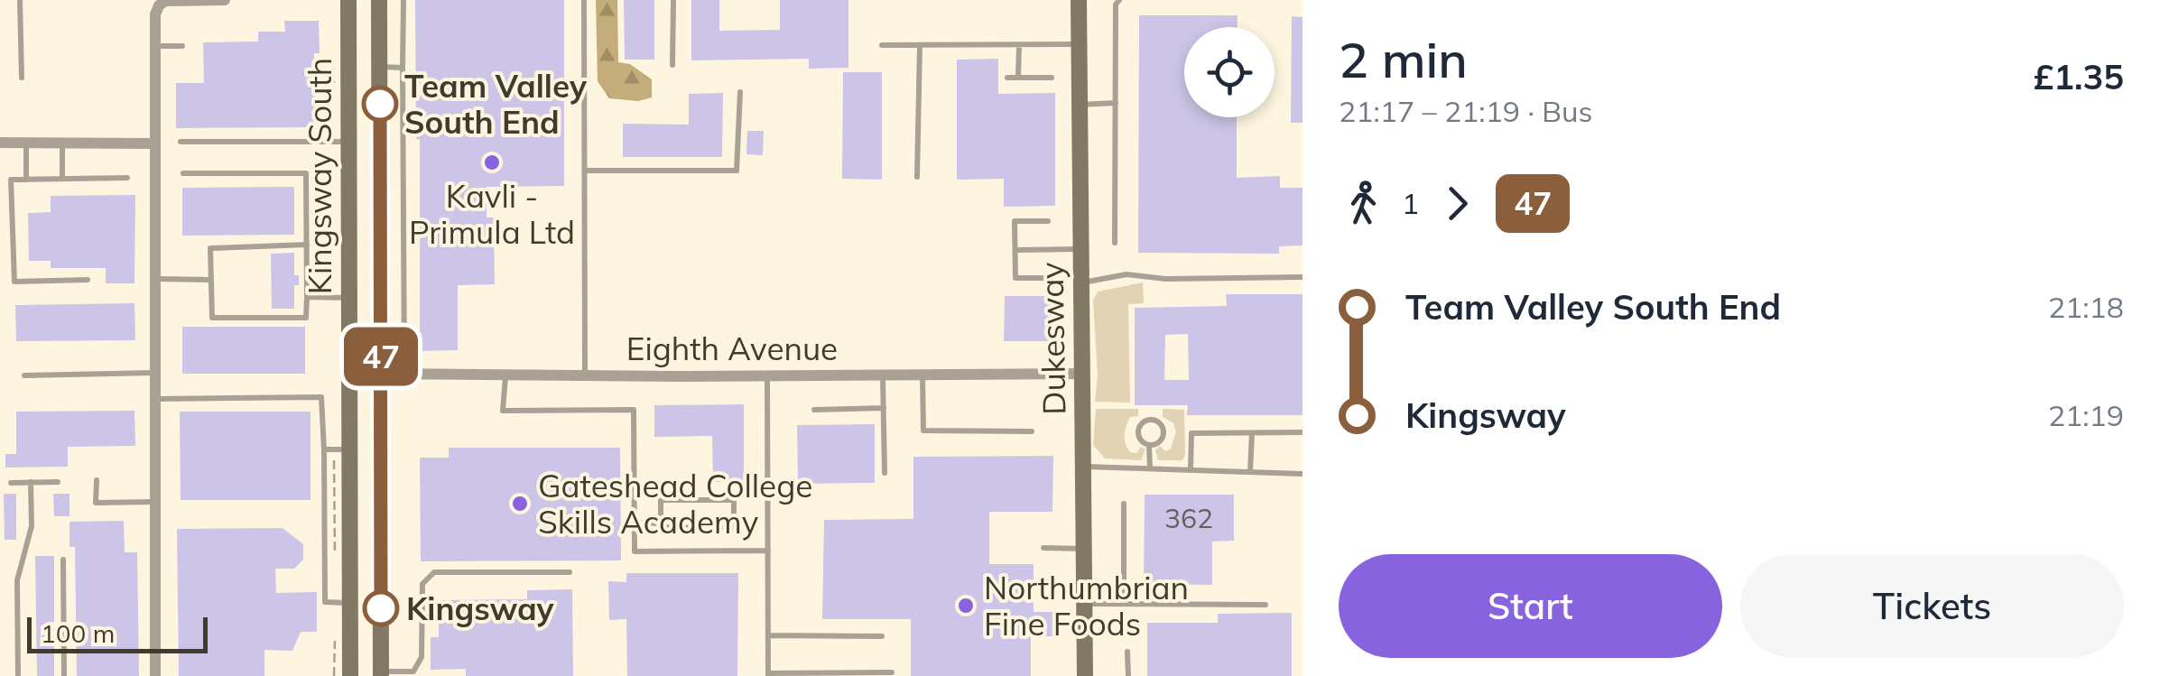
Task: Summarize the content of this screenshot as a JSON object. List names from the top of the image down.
{
  "streets": {
    "street": ["Kingsway South", "Dukesway", "Eighth Avenue"]
  },
  "crossings": [
    ["Kingsway South", "Eighth Avenue"],
    ["Dukesway", "Eighth Avenue"]
  ],
  "places": [
    "Team Valley South End",
    "Kavli - Primula Ltd",
    "Gateshead College Skills Academy",
    "Northumbrian Fine Foods",
    "Kingsway"
  ],
  "lines": ["bus line 47"],
  "house_numbers": ["362"],
  "scale_bar": "100 m",
  "page": {
    "on_map": "47",
    "heading": ["2 min", "21:17 – 21:19 · Bus", "£1.35"],
    "legs": ["1", "47"],
    "list": [
      {
        "name": "Team Valley South End",
        "value": "21:18"
      },
      {
        "name": "Kingsway",
        "value": "21:19"
      }
    ],
    "buttons": ["Start", "Tickets"],
    "scale": "100 m"
  }
}
